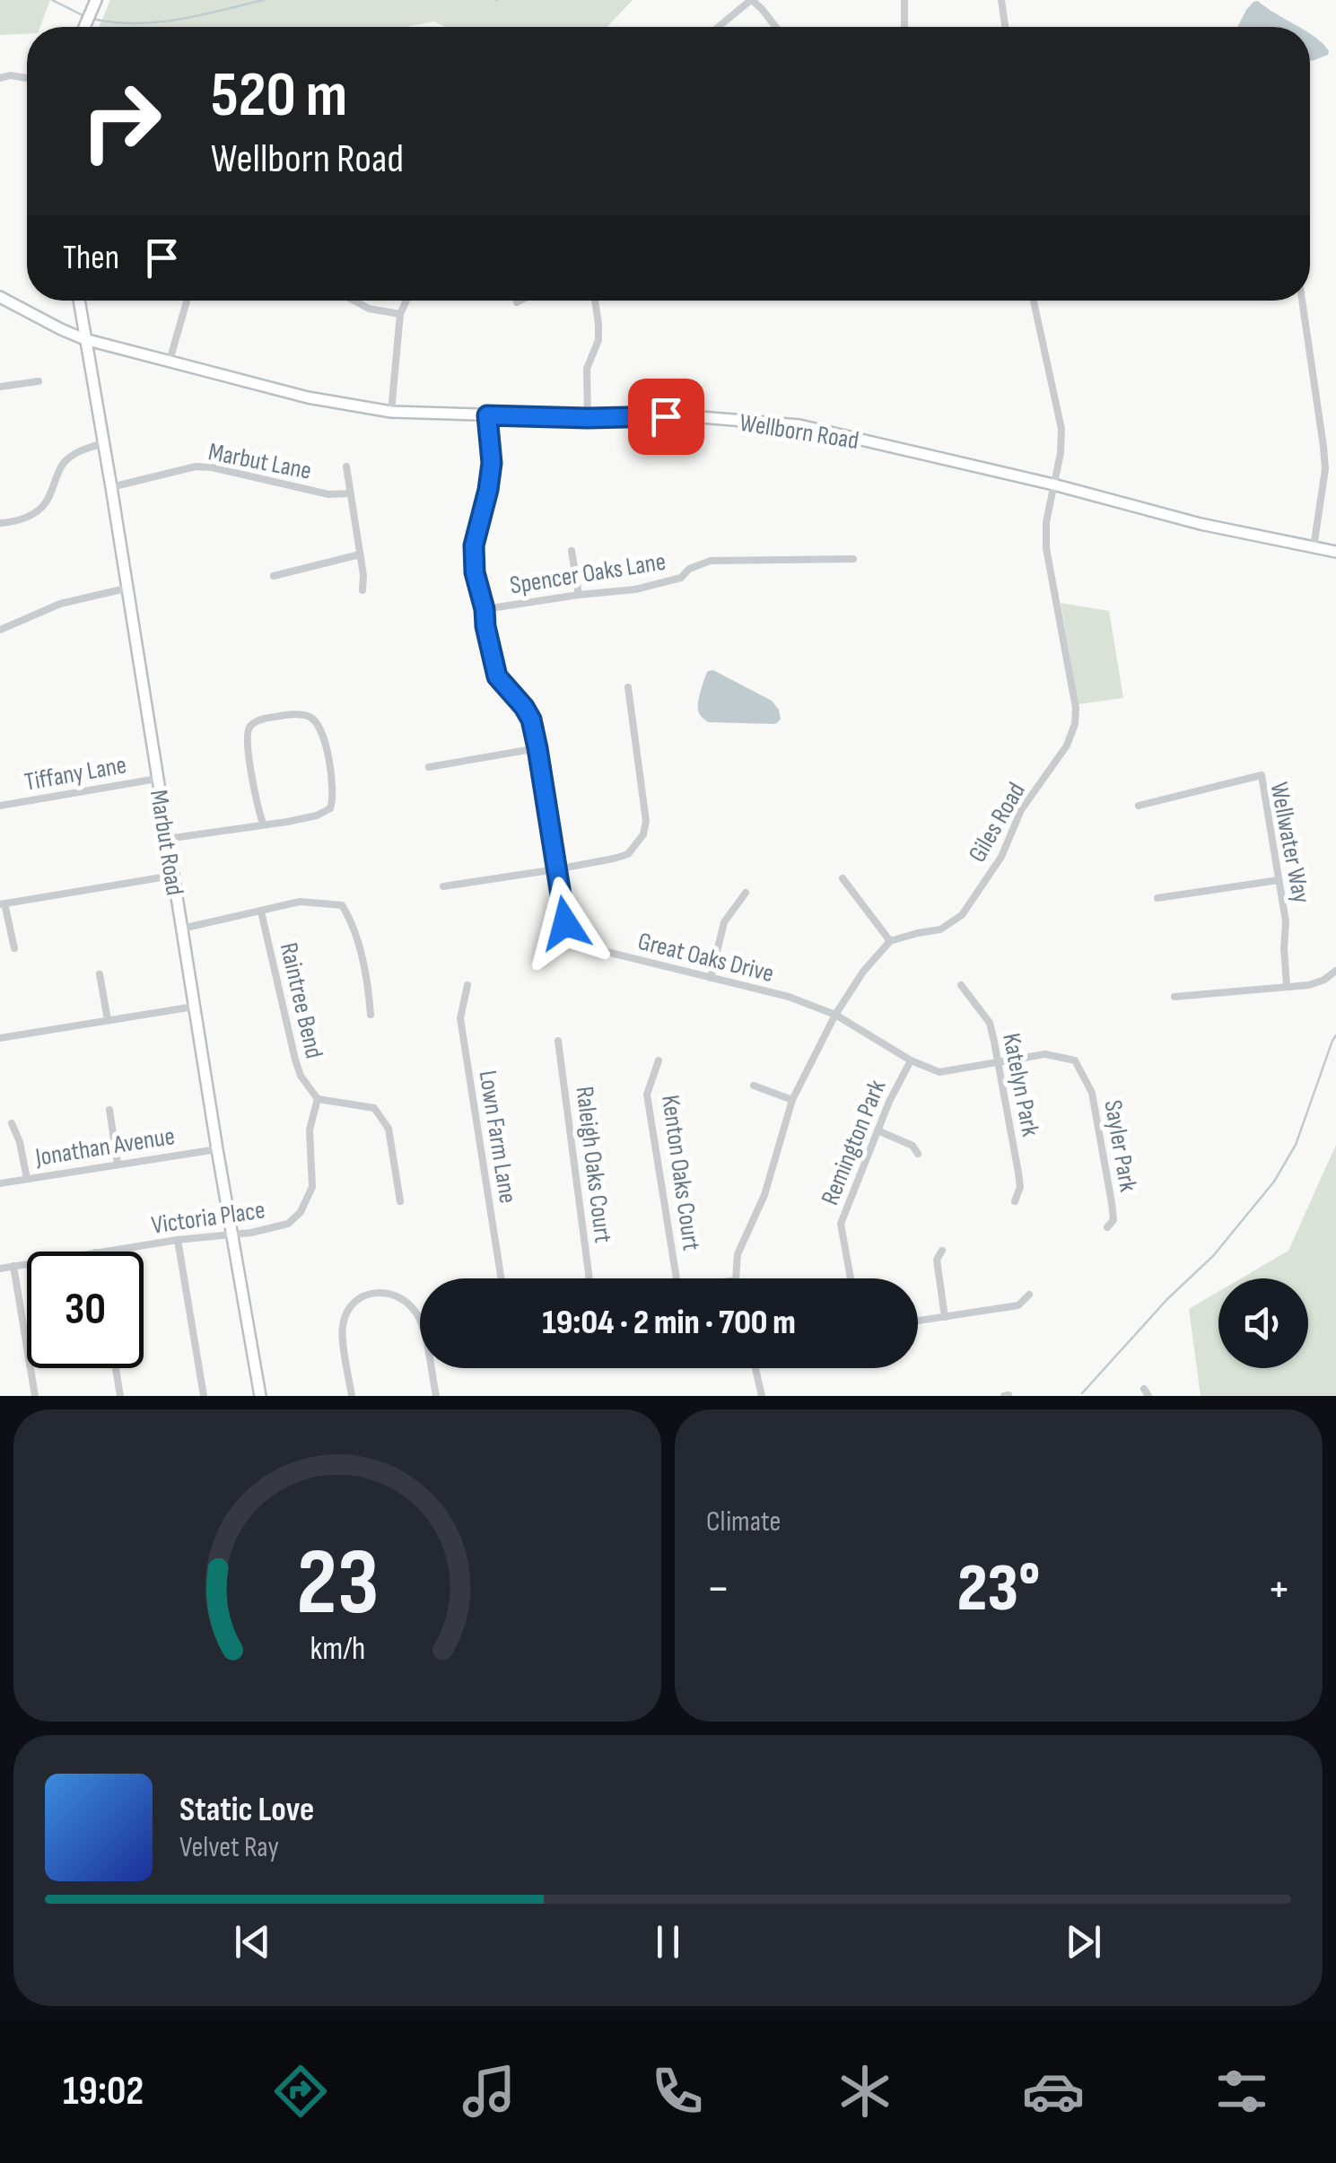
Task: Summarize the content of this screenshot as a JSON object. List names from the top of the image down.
{
  "streets": {
    "street": [
      "Wellborn Road",
      "Marbut Lane",
      "Spencer Oaks Lane",
      "Tiffany Lane",
      "Giles Road",
      "Marbut Road",
      "Wellwater Way",
      "Great Oaks Drive",
      "Raintree Bend",
      "Katelyn Park",
      "Lown Farm Lane",
      "Remington Park",
      "Jonathan Avenue",
      "Sayler Park",
      "Raleigh Oaks Court",
      "Kenton Oaks Court",
      "Victoria Place"
    ]
  },
  "crossings": [
    ["Wellborn Road", "Giles Road"],
    ["Wellborn Road", "Marbut Road"],
    ["Wellborn Road", "Great Oaks Drive"],
    ["Marbut Lane", "Marbut Road"],
    ["Spencer Oaks Lane", "Great Oaks Drive"],
    ["Tiffany Lane", "Marbut Road"],
    ["Marbut Road", "Jonathan Avenue"],
    ["Marbut Road", "Victoria Place"],
    ["Great Oaks Drive", "Sayler Park"],
    ["Raintree Bend", "Victoria Place"],
    ["Katelyn Park", "Sayler Park"],
    ["Remington Park", "Sayler Park"]
  ],
  "page": {
    "turn": ["520 m", "Wellborn Road"],
    "then": "Then",
    "limit": "30",
    "trip": "19:04 · 2 min · 700 m",
    "tile": "Climate",
    "heat": ["−", "23°", "+"],
    "song": ["Static Love", "Velvet Ray"],
    "tabs": "19:02",
    "gauge": ["23", "km/h"]
  }
}
